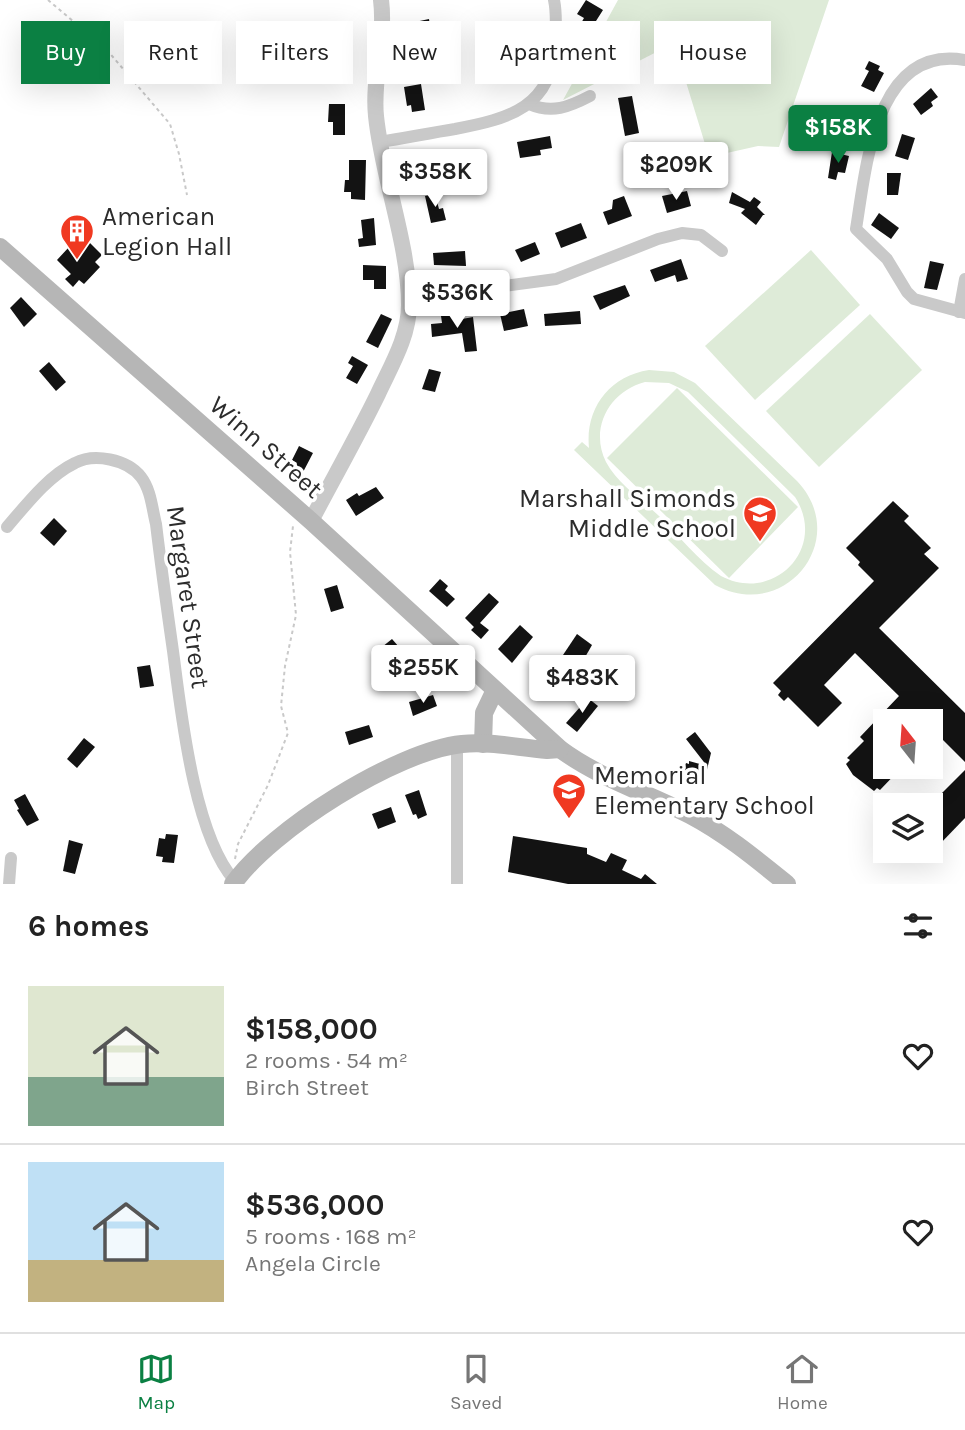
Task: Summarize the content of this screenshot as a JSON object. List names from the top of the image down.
{
  "streets": {
    "main road": ["Winn Street"],
    "street": ["Margaret Street"]
  },
  "places": {
    "building": ["American Legion Hall"],
    "school or university": ["Marshall Simonds Middle School", "Memorial Elementary School"]
  },
  "north": "top",
  "page": {
    "chip": [
      "Buy",
      "Rent",
      "Filters",
      "New",
      "Apartment",
      "House"
    ],
    "price": [
      "$158K",
      "$209K",
      "$358K",
      "$536K",
      "$255K",
      "$483K"
    ],
    "heading": "6 homes",
    "list": [
      {
        "name": "$158,000",
        "note": "2 rooms · 54 m² · Birch Street"
      },
      {
        "name": "$536,000",
        "note": "5 rooms · 168 m² · Angela Circle"
      }
    ],
    "tabs": ["Map", "Saved", "Home"]
  }
}
